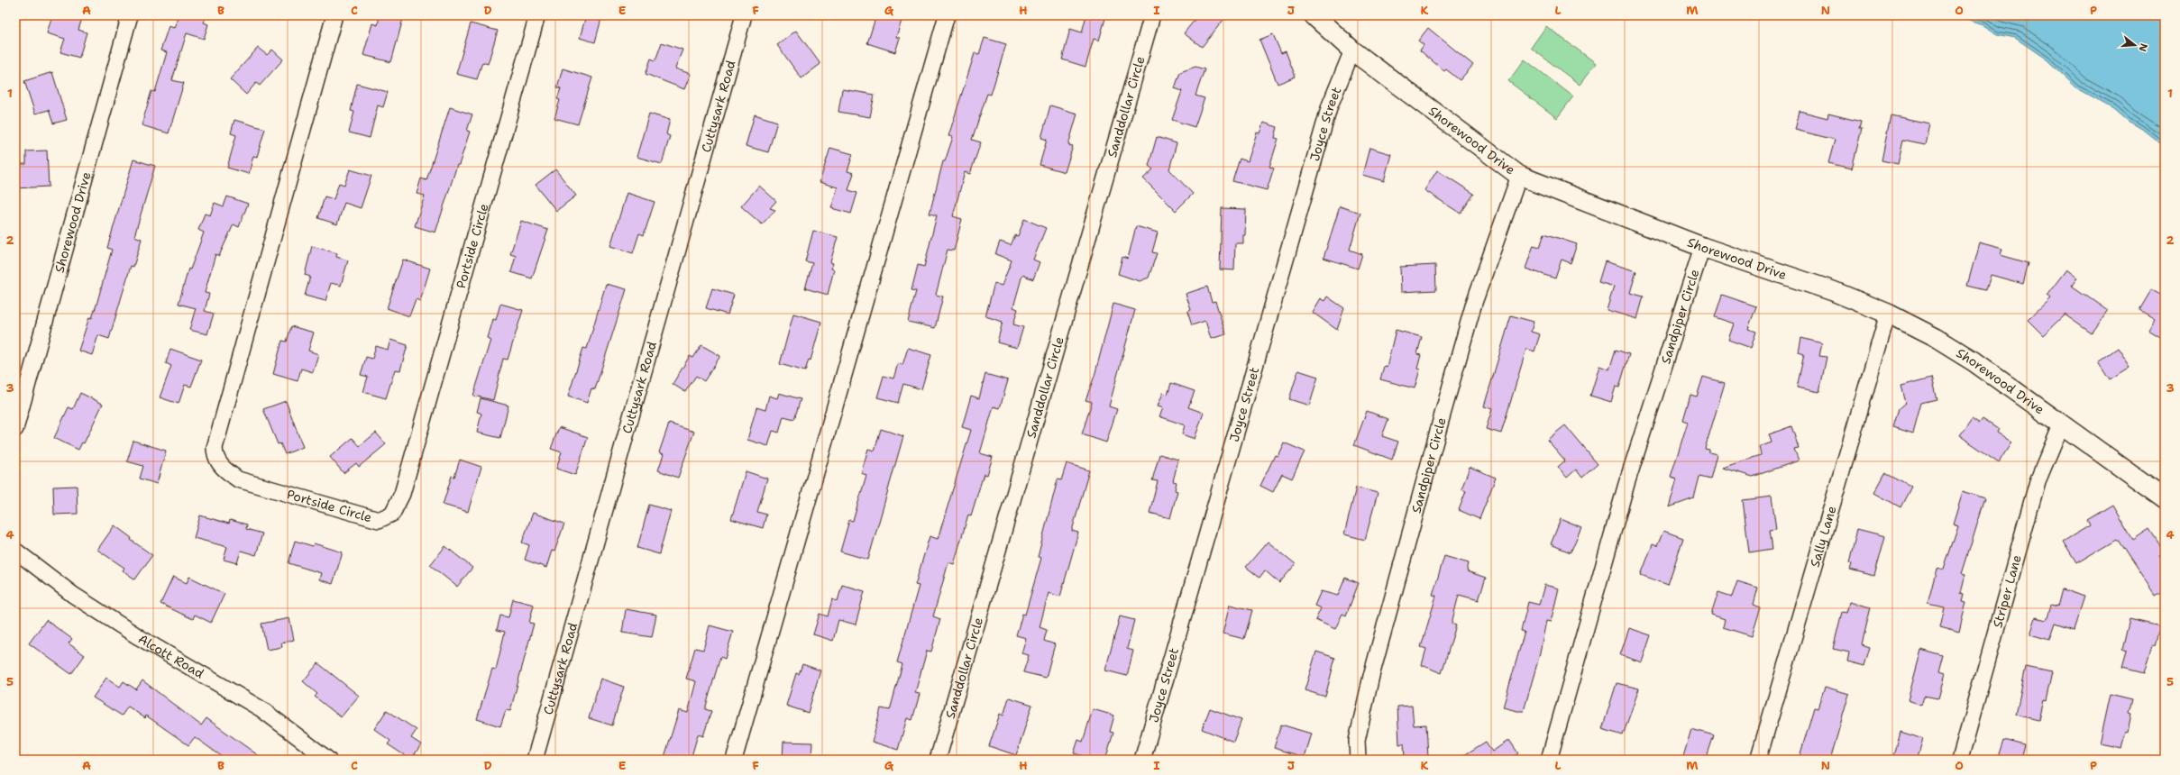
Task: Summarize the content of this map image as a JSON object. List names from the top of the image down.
{
  "streets": {
    "street": [
      "Cuttysark Road",
      "Sanddollar Circle",
      "Joyce Street",
      "Shorewood Drive",
      "Portside Circle",
      "Sandpiper Circle",
      "Sally Lane",
      "Striper Lane",
      "Alcott Road"
    ]
  },
  "crossings": [
    ["Joyce Street", "Shorewood Drive"],
    ["Shorewood Drive", "Sandpiper Circle"],
    ["Shorewood Drive", "Sally Lane"],
    ["Shorewood Drive", "Striper Lane"]
  ],
  "north": "right",
  "grid": {
    "columns": [
      "A",
      "B",
      "C",
      "D",
      "E",
      "F",
      "G",
      "H",
      "I",
      "J",
      "K",
      "L",
      "M",
      "N",
      "O",
      "P"
    ],
    "rows": [
      "1",
      "2",
      "3",
      "4",
      "5"
    ]
  }
}
